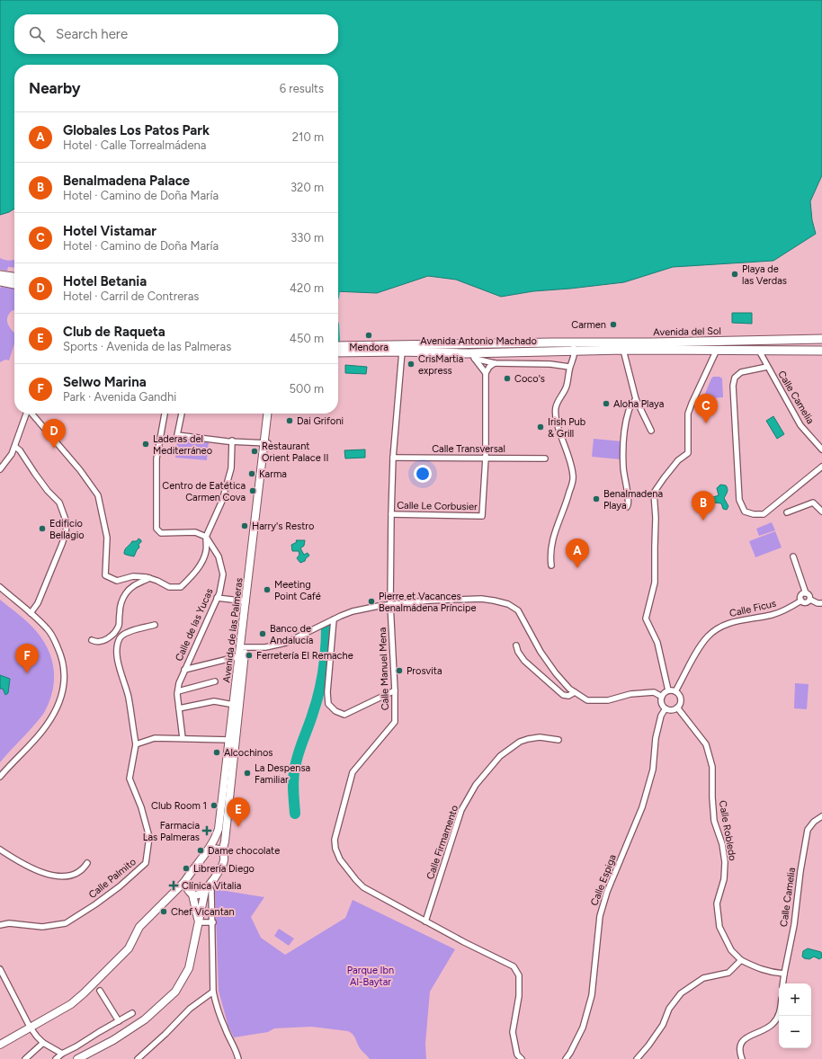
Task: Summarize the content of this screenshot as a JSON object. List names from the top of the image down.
{
  "streets": {
    "main road": ["Avenida del Sol", "Avenida Antonio Machado"],
    "street": [
      "Calle Camelia",
      "Calle Transversal",
      "Calle Le Corbusier",
      "Calle Ficus",
      "Calle de las Yucas",
      "Avenida de las Palmeras",
      "Calle Manuel Mena",
      "Calle Robledo",
      "Calle Firmamento",
      "Calle Palmito",
      "Calle Espiga"
    ]
  },
  "crossings": [
    ["Avenida del Sol", "Avenida Antonio Machado"],
    ["Avenida del Sol", "Calle Camelia"],
    ["Avenida Antonio Machado", "Calle Manuel Mena"],
    ["Calle Transversal", "Calle Le Corbusier"],
    ["Calle Transversal", "Calle Manuel Mena"],
    ["Calle Le Corbusier", "Calle Manuel Mena"],
    ["Calle Ficus", "Calle Robledo"],
    ["Calle Ficus", "Calle Espiga"],
    ["Calle Manuel Mena", "Calle Firmamento"],
    ["Calle Robledo", "Calle Espiga"]
  ],
  "parks": ["Parque Ibn Al-Baytar"],
  "places": {
    "other": [
      "Playa de las Verdas",
      "Carmen",
      "Mendora",
      "CrisMartia express",
      "Coco's",
      "Aloha Playa",
      "Dai Grifoni",
      "Irish Pub & Grill",
      "Laderas del Mediterráneo",
      "Restaurant Orient Palace II",
      "Karma",
      "Centro de Eatética Carmen Cova",
      "Benalmadena Playa",
      "Harry's Restro",
      "Edificio Bellagio",
      "Meeting Point Café",
      "Pierre et Vacances Benalmádena Príncipe",
      "Banco de Andalucía",
      "Ferretería El Remache",
      "Prosvita",
      "Alcochinos",
      "La Despensa Familiar",
      "Club Room 1",
      "Dame chocolate",
      "Librería Diego",
      "Chef Vicantan"
    ],
    "health": ["Farmacia Las Palmeras", "Clínica Vitalia"]
  },
  "page": {
    "search": "Search here",
    "heading": ["Nearby", "6 results"],
    "list": [
      {
        "mark": "A",
        "name": "Globales Los Patos Park",
        "note": "Hotel · Calle Torrealmádena",
        "value": "210 m"
      },
      {
        "mark": "B",
        "name": "Benalmadena Palace",
        "note": "Hotel · Camino de Doña María",
        "value": "320 m"
      },
      {
        "mark": "C",
        "name": "Hotel Vistamar",
        "note": "Hotel · Camino de Doña María",
        "value": "330 m"
      },
      {
        "mark": "D",
        "name": "Hotel Betania",
        "note": "Hotel · Carril de Contreras",
        "value": "420 m"
      },
      {
        "mark": "E",
        "name": "Club de Raqueta",
        "note": "Sports · Avenida de las Palmeras",
        "value": "450 m"
      },
      {
        "mark": "F",
        "name": "Selwo Marina",
        "note": "Park · Avenida Gandhi",
        "value": "500 m"
      }
    ],
    "pins": [
      "C",
      "D",
      "B",
      "A",
      "F",
      "E"
    ],
    "map_buttons": ["+", "−"]
  }
}
